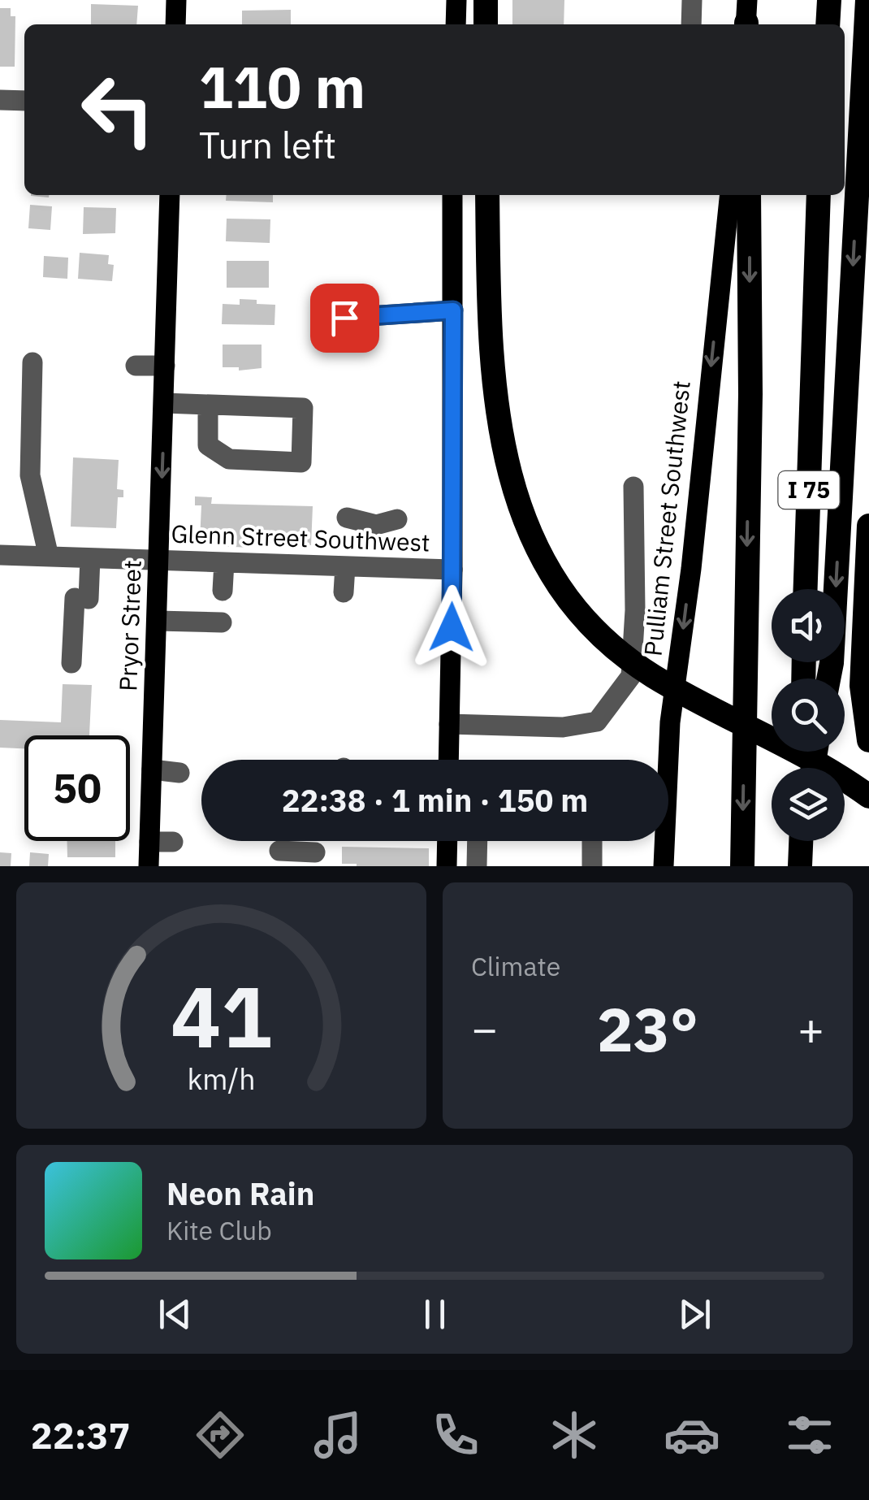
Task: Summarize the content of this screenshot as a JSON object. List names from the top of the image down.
{
  "streets": {
    "highway": ["I 75"],
    "main road": ["Pulliam Street Southwest", "Pryor Street"],
    "street": ["Glenn Street Southwest"]
  },
  "crossings": [
    ["Glenn Street Southwest", "Pryor Street"]
  ],
  "one_way": ["Pulliam Street Southwest"],
  "page": {
    "turn": ["110 m", "Turn left"],
    "limit": "50",
    "trip": "22:38 · 1 min · 150 m",
    "tile": "Climate",
    "heat": ["−", "23°", "+"],
    "song": ["Neon Rain", "Kite Club"],
    "tabs": "22:37",
    "gauge": ["41", "km/h"]
  }
}
